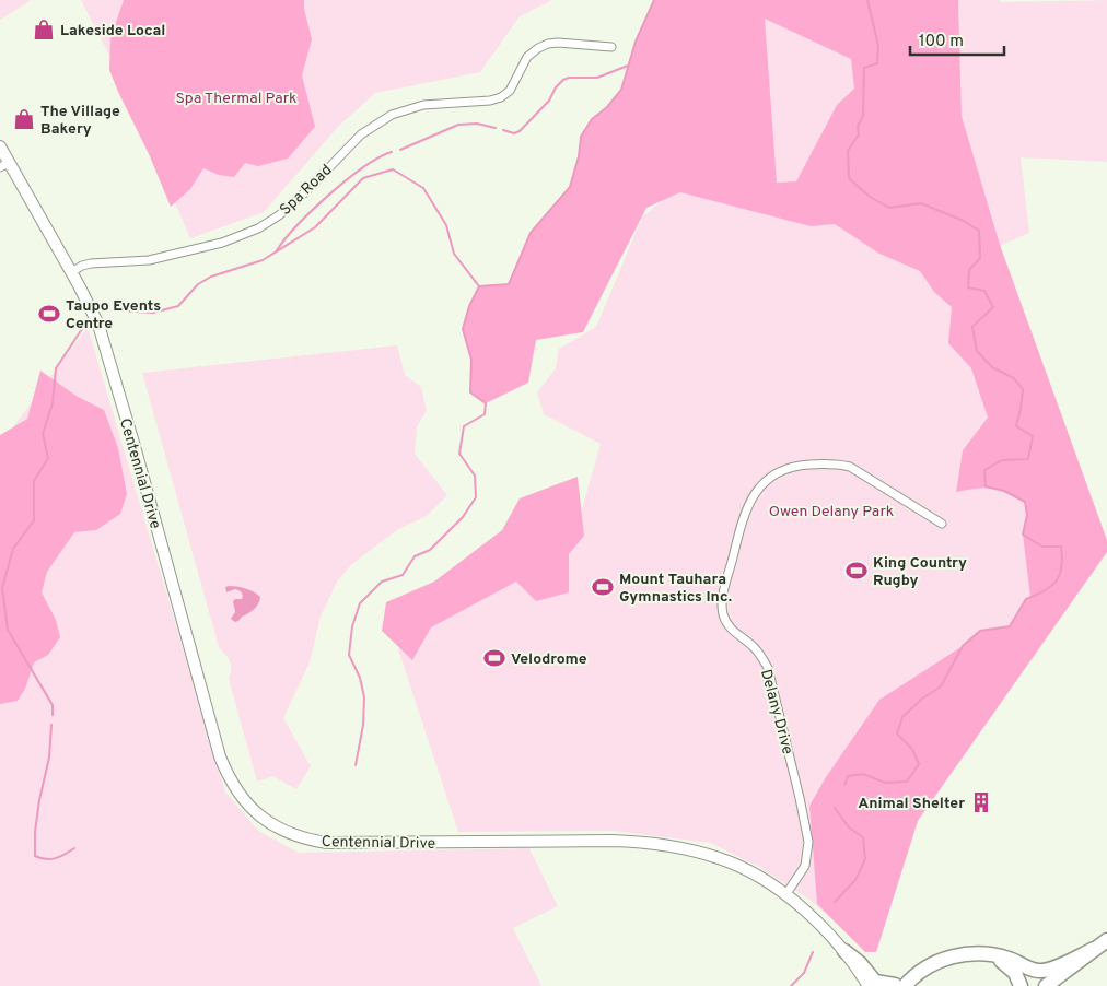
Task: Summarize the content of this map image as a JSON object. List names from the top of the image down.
{
  "streets": {
    "main road": ["Centennial Drive"],
    "street": ["Spa Road", "Delany Drive"]
  },
  "crossings": [
    ["Spa Road", "Centennial Drive"],
    ["Centennial Drive", "Delany Drive"]
  ],
  "parks": ["Spa Thermal Park", "Owen Delany Park"],
  "places": {
    "shop": ["Lakeside Local", "The Village Bakery"],
    "sports": [
      "Taupo Events Centre",
      "King Country Rugby",
      "Mount Tauhara Gymnastics Inc.",
      "Velodrome"
    ],
    "building": ["Animal Shelter"]
  },
  "scale_bar": "100 m"
}
